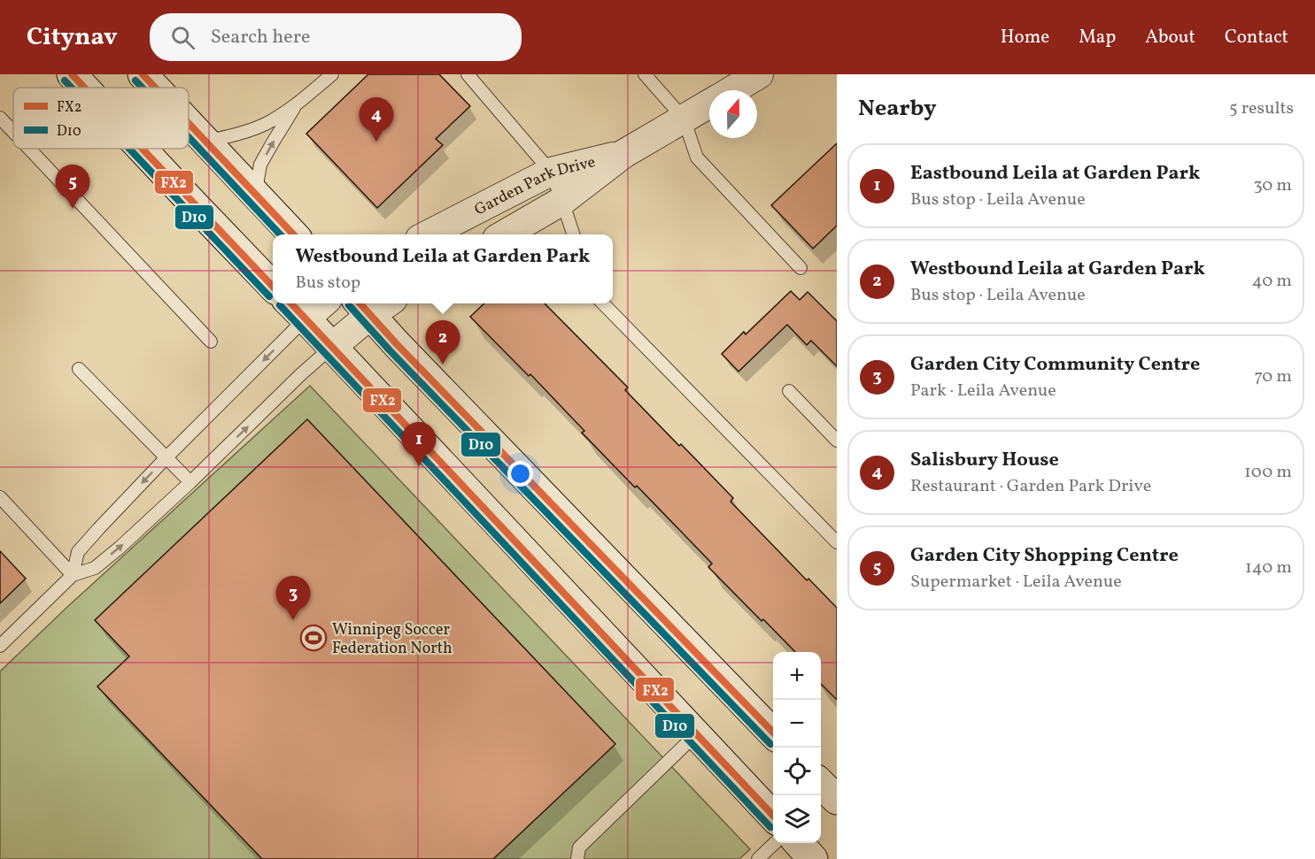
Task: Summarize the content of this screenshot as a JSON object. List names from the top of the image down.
{
  "streets": {
    "street": ["Garden Park Drive"]
  },
  "places": {
    "sports": ["Winnipeg Soccer Federation North"]
  },
  "lines": ["transit line FX2", "transit line D10"],
  "legend": ["FX2", "D10"],
  "north": "top",
  "page": {
    "header": "Citynav",
    "search": "Search here",
    "nav": [
      "Home",
      "Map",
      "About",
      "Contact"
    ],
    "heading": ["Nearby", "5 results"],
    "pins": [
      "4",
      "5",
      "2",
      "1",
      "3"
    ],
    "list": [
      {
        "mark": "1",
        "name": "Eastbound Leila at Garden Park",
        "note": "Bus stop · Leila Avenue",
        "value": "30 m"
      },
      {
        "mark": "2",
        "name": "Westbound Leila at Garden Park",
        "note": "Bus stop · Leila Avenue",
        "value": "40 m"
      },
      {
        "mark": "3",
        "name": "Garden City Community Centre",
        "note": "Park · Leila Avenue",
        "value": "70 m"
      },
      {
        "mark": "4",
        "name": "Salisbury House",
        "note": "Restaurant · Garden Park Drive",
        "value": "100 m"
      },
      {
        "mark": "5",
        "name": "Garden City Shopping Centre",
        "note": "Supermarket · Leila Avenue",
        "value": "140 m"
      }
    ],
    "popup": ["Westbound Leila at Garden Park", "Bus stop"],
    "map_buttons": ["+", "−"]
  }
}
